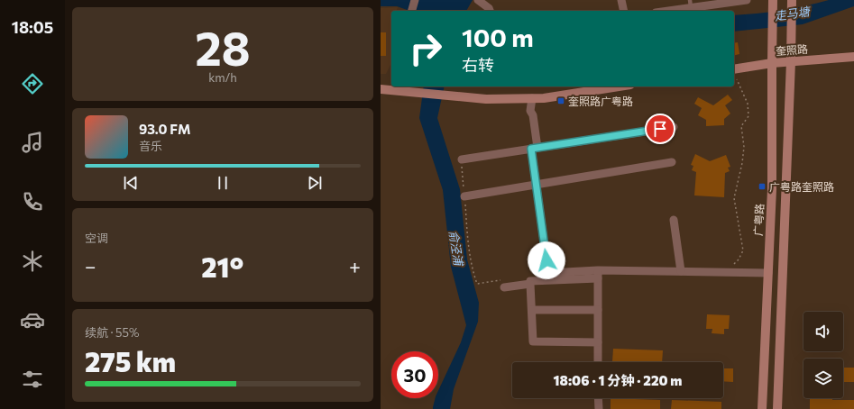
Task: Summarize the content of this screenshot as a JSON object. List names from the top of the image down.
{
  "streets": {
    "main road": ["奎照路", "广粤路"]
  },
  "crossings": [
    ["奎照路", "广粤路"]
  ],
  "water": ["走马塘", "俞泾浦"],
  "places": {
    "transit": ["奎照路广粤路", "广粤路奎照路"]
  },
  "page": {
    "tabs": "18:05",
    "tile": [
      ["28", "km/h"],
      "空调",
      ["续航 · 55%", "275 km"]
    ],
    "turn": ["100 m", "右转"],
    "song": ["93.0 FM", "音乐"],
    "heat": ["−", "21°", "+"],
    "limit": "30",
    "trip": "18:06 · 1 分钟 · 220 m"
  }
}
